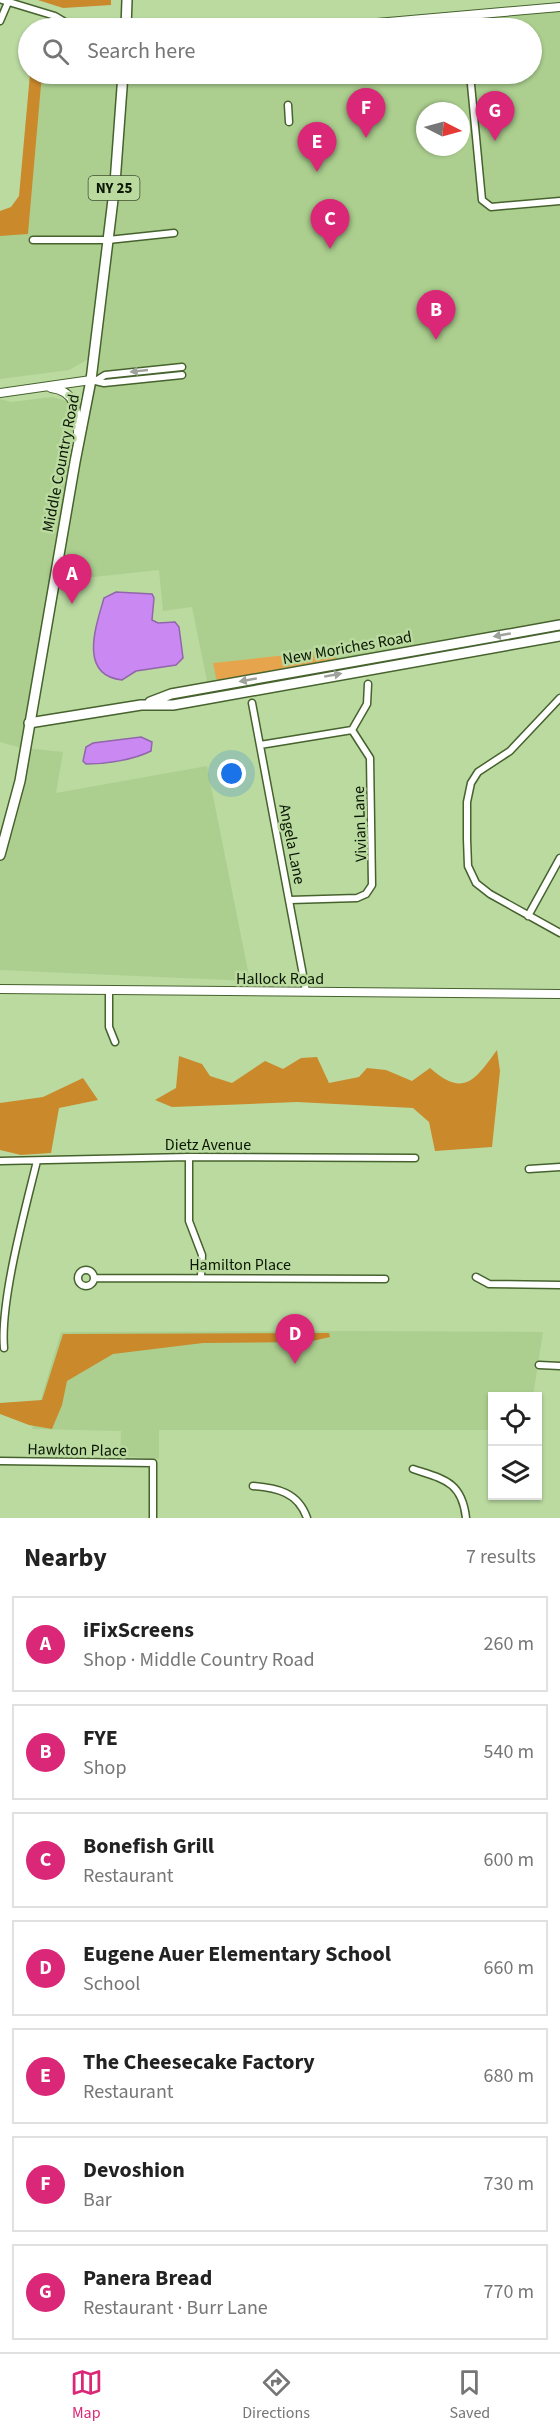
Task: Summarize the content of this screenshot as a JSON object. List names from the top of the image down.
{
  "streets": {
    "main road": ["NY 25", "Middle Country Road", "New Moriches Road"],
    "street": [
      "Vivian Lane",
      "Angela Lane",
      "Hallock Road",
      "Dietz Avenue",
      "Hamilton Place",
      "Hawkton Place"
    ]
  },
  "crossings": [
    ["Middle Country Road", "New Moriches Road"],
    ["Vivian Lane", "Angela Lane"],
    ["Angela Lane", "Hallock Road"]
  ],
  "north": "right",
  "page": {
    "search": "Search here",
    "pins": [
      "F",
      "G",
      "E",
      "C",
      "B",
      "A",
      "D"
    ],
    "heading": ["Nearby", "7 results"],
    "list": [
      {
        "mark": "A",
        "name": "iFixScreens",
        "note": "Shop · Middle Country Road",
        "value": "260 m"
      },
      {
        "mark": "B",
        "name": "FYE",
        "note": "Shop",
        "value": "540 m"
      },
      {
        "mark": "C",
        "name": "Bonefish Grill",
        "note": "Restaurant",
        "value": "600 m"
      },
      {
        "mark": "D",
        "name": "Eugene Auer Elementary School",
        "note": "School",
        "value": "660 m"
      },
      {
        "mark": "E",
        "name": "The Cheesecake Factory",
        "note": "Restaurant",
        "value": "680 m"
      },
      {
        "mark": "F",
        "name": "Devoshion",
        "note": "Bar",
        "value": "730 m"
      },
      {
        "mark": "G",
        "name": "Panera Bread",
        "note": "Restaurant · Burr Lane",
        "value": "770 m"
      }
    ],
    "nav": ["Map", "Directions", "Saved"]
  }
}
